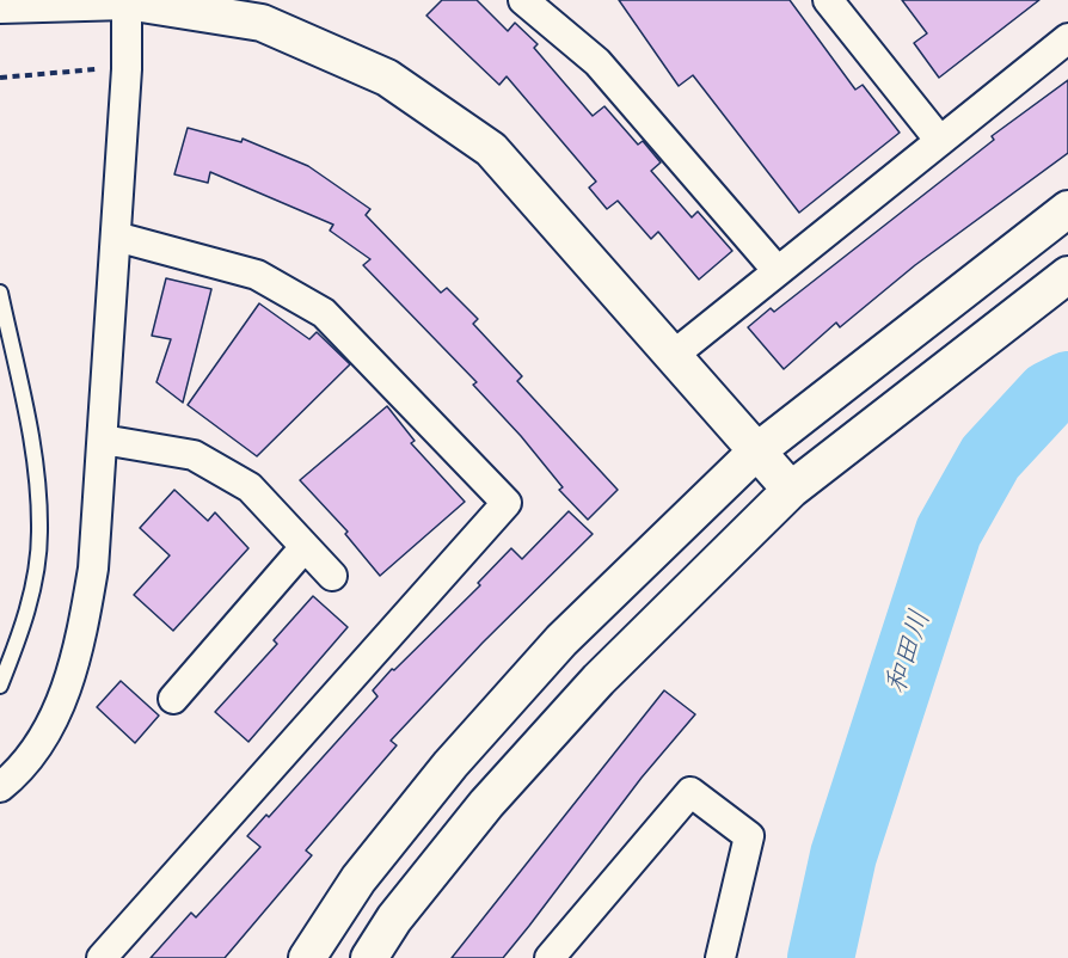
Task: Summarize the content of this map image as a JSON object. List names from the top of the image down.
{
  "water": ["和田川"]
}
